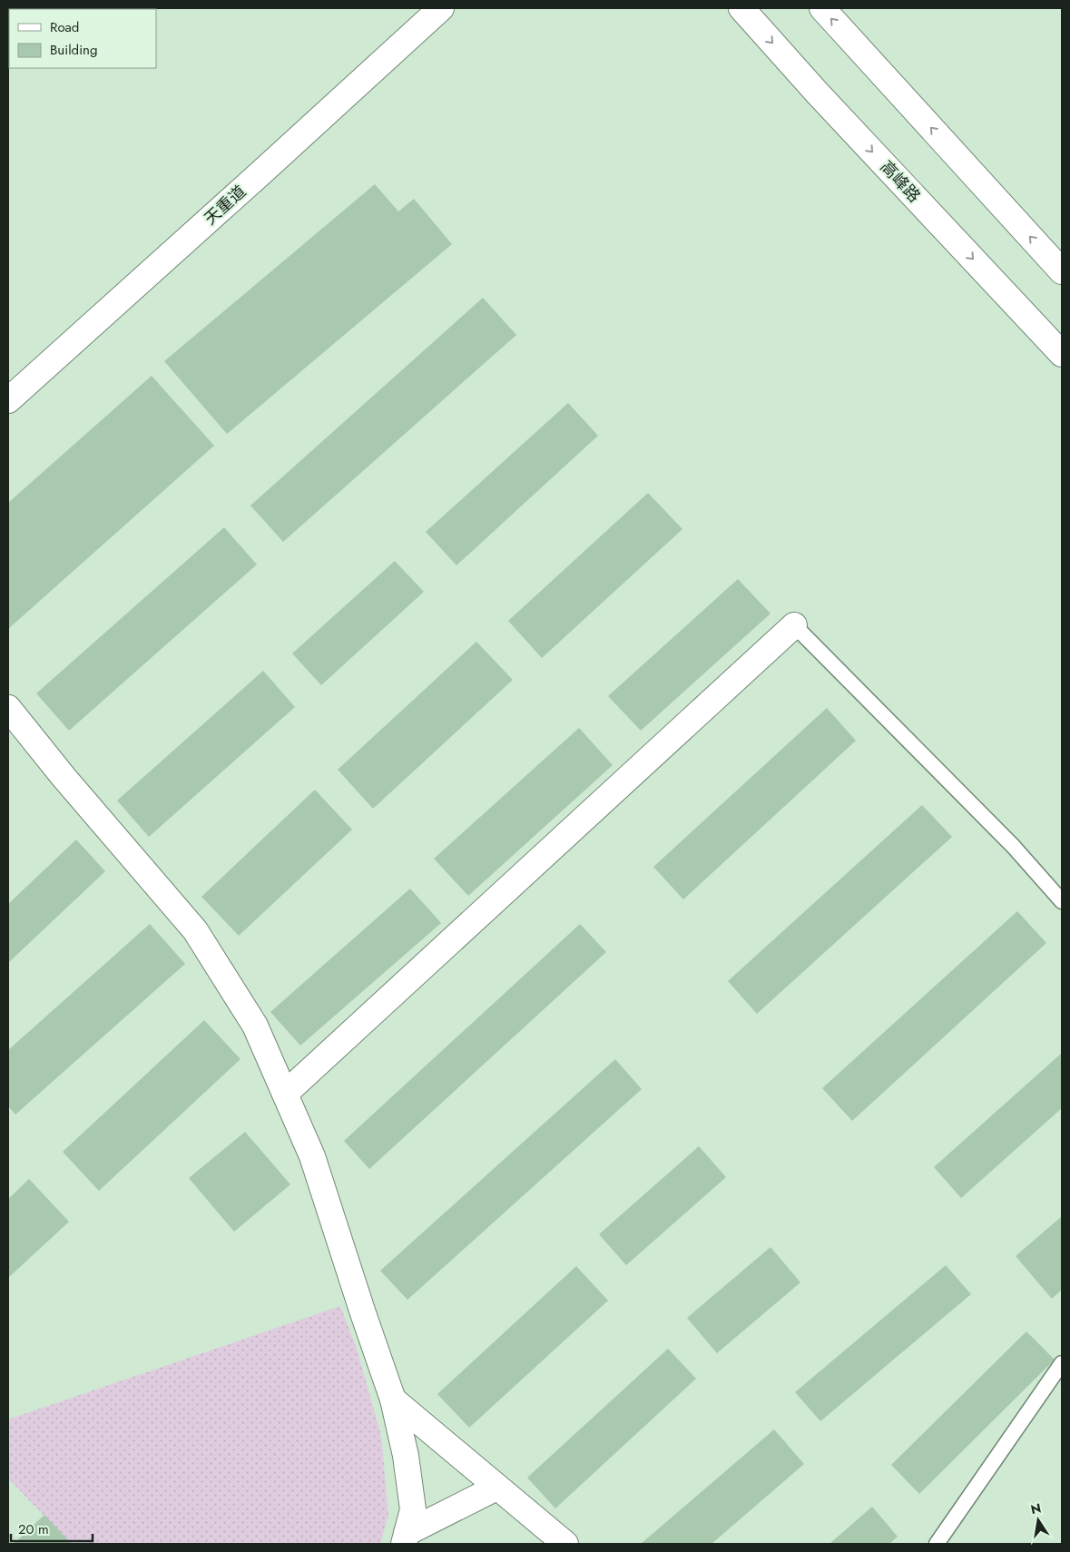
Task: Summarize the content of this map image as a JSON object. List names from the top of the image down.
{
  "streets": {
    "street": ["高峰路", "天重道"]
  },
  "legend": ["Road", "Building"],
  "scale_bar": "20 m",
  "north": "top"
}
